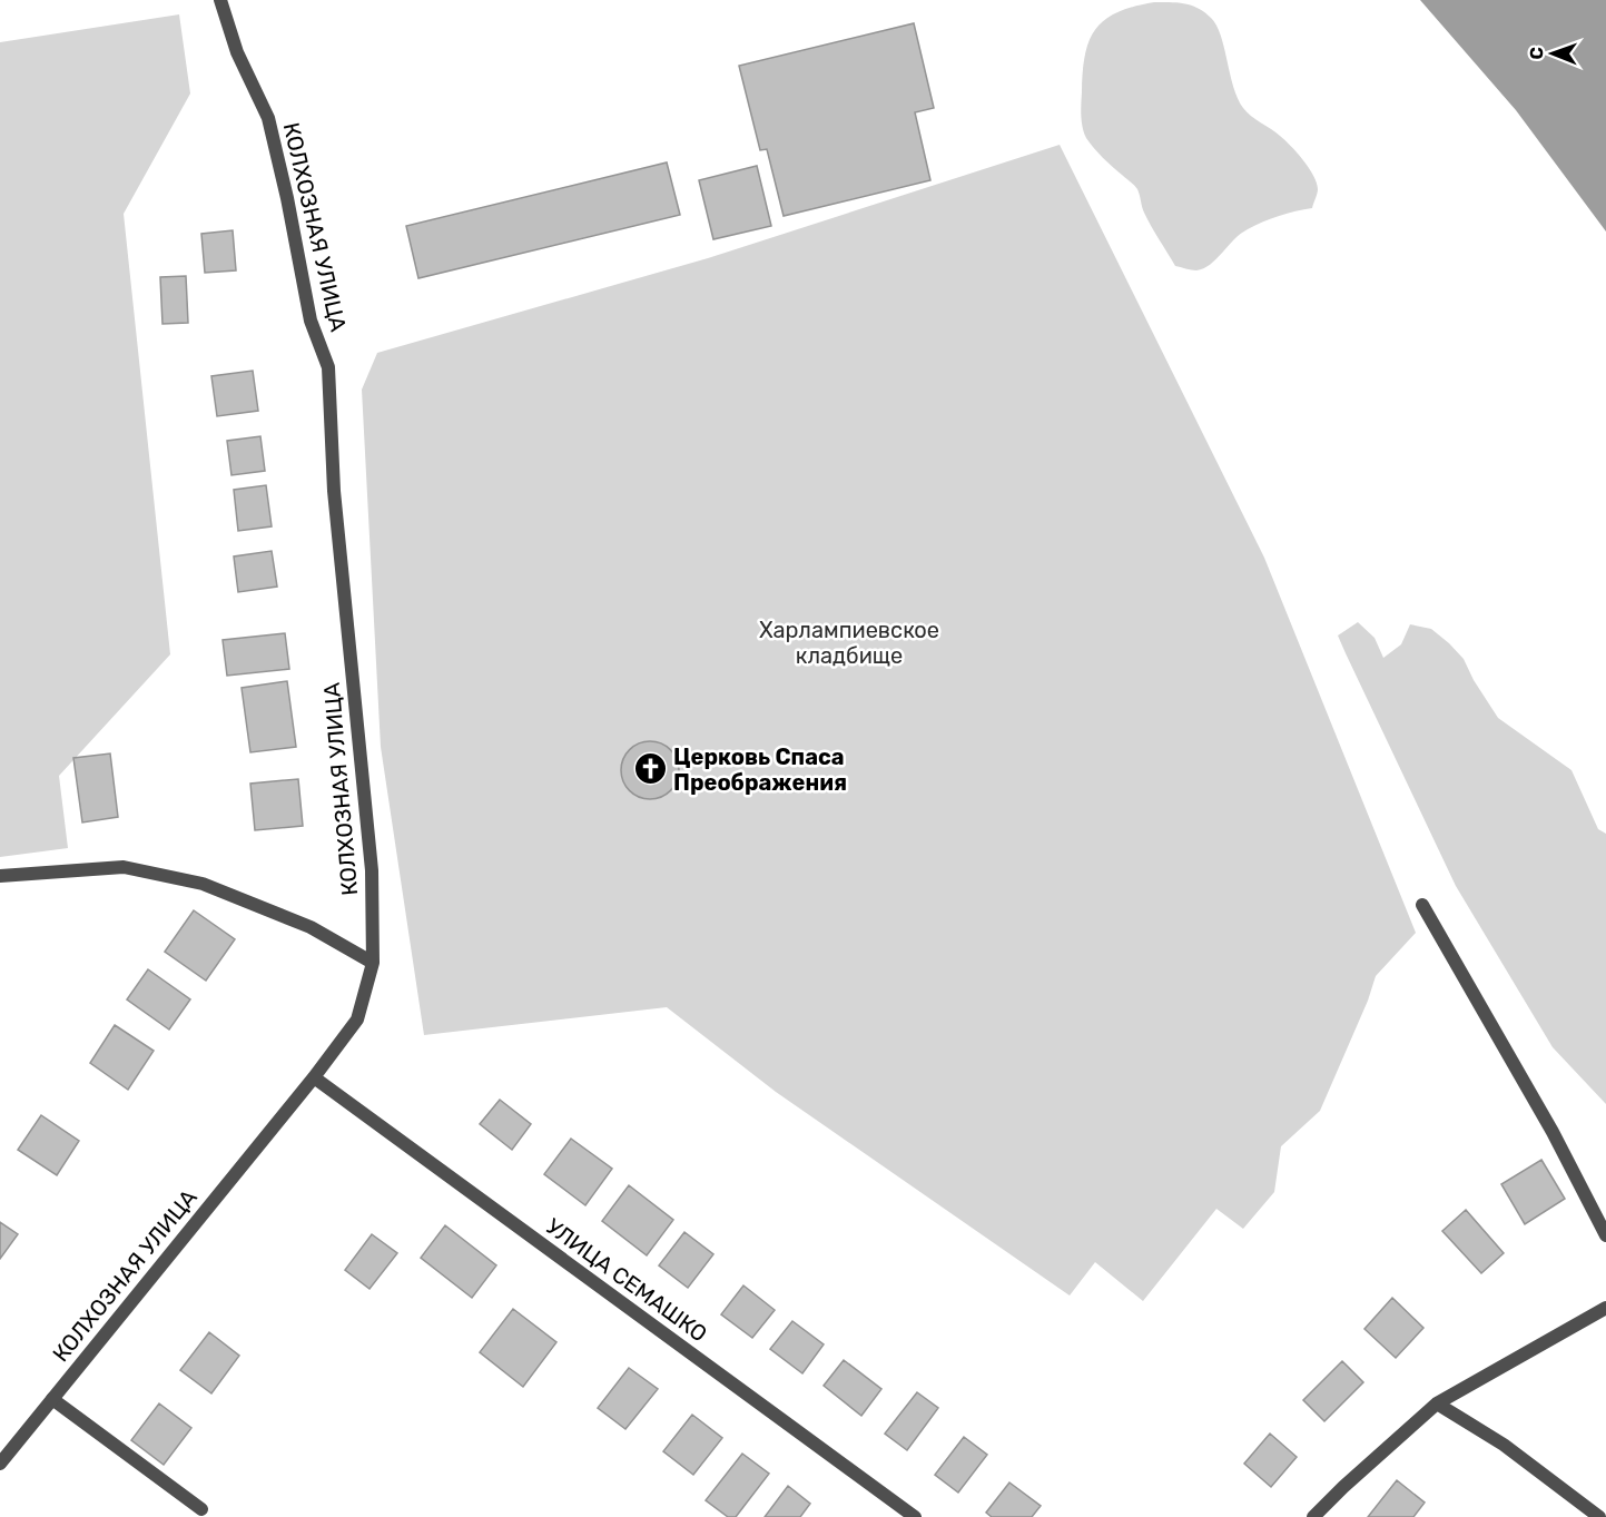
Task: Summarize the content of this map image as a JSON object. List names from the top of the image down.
{
  "streets": {
    "street": ["КОЛХОЗНАЯ УЛИЦА", "УЛИЦА СЕМАШКО"]
  },
  "crossings": [
    ["КОЛХОЗНАЯ УЛИЦА", "УЛИЦА СЕМАШКО"]
  ],
  "parks": ["Харлампиевское кладбище"],
  "places": {
    "church": ["Церковь Спаса Преображения"]
  },
  "north": "left"
}
